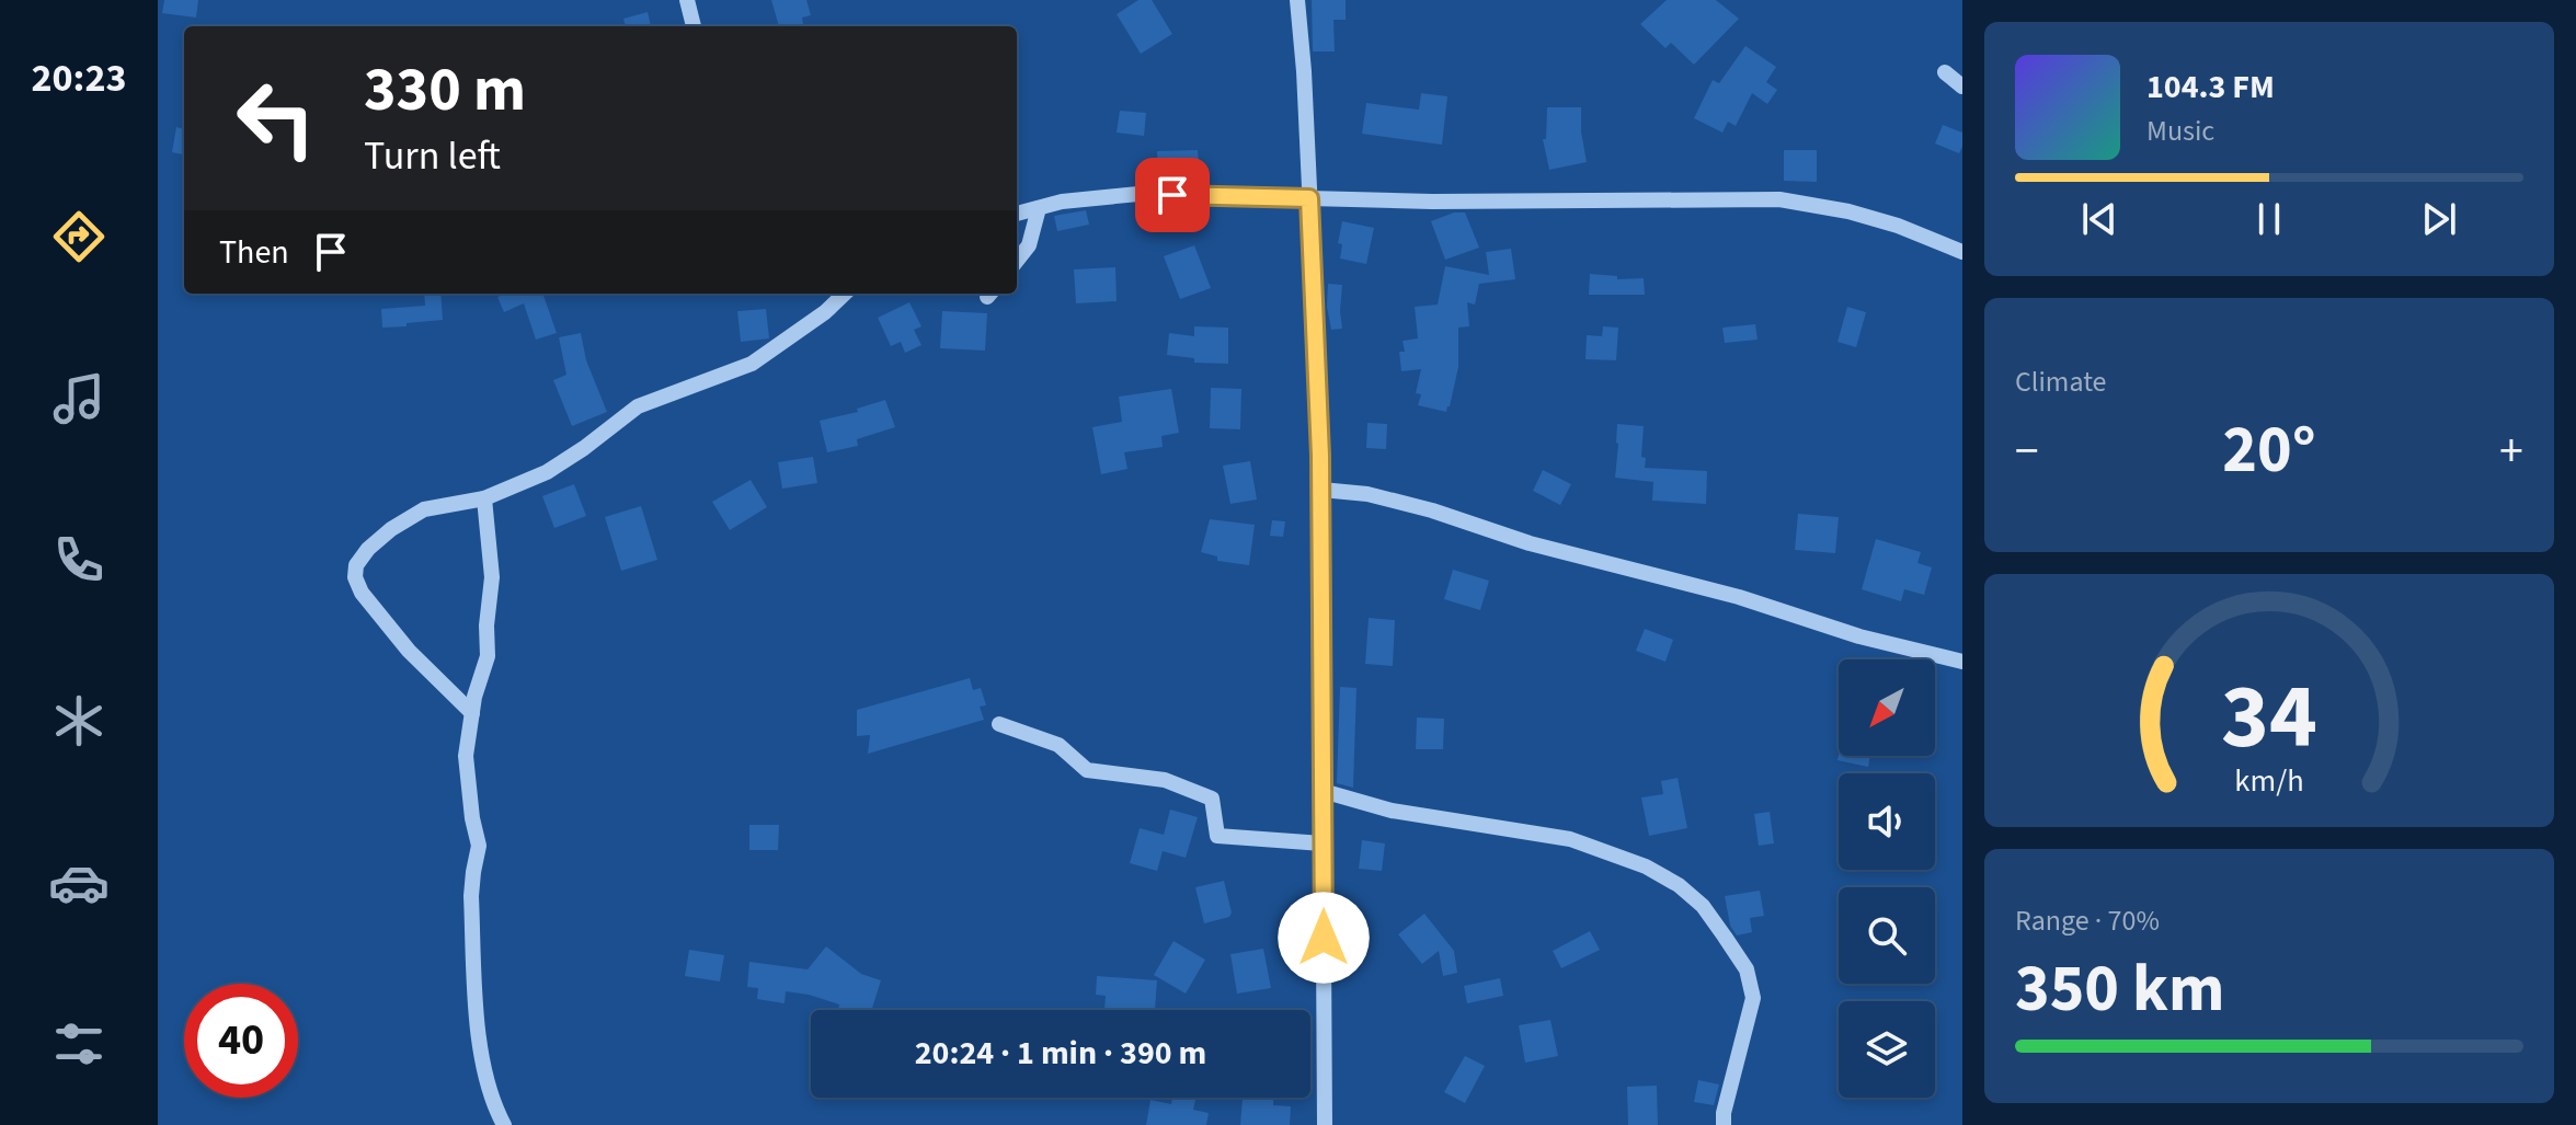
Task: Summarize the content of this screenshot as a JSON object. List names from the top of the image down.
{
  "north": "bottom left",
  "page": {
    "tabs": "20:23",
    "turn": ["330 m", "Turn left"],
    "song": ["104.3 FM", "Music"],
    "then": "Then",
    "tile": [
      "Climate",
      ["Range · 70%", "350 km"]
    ],
    "heat": ["−", "20°", "+"],
    "limit": "40",
    "trip": "20:24 · 1 min · 390 m",
    "gauge": ["34", "km/h"]
  }
}
